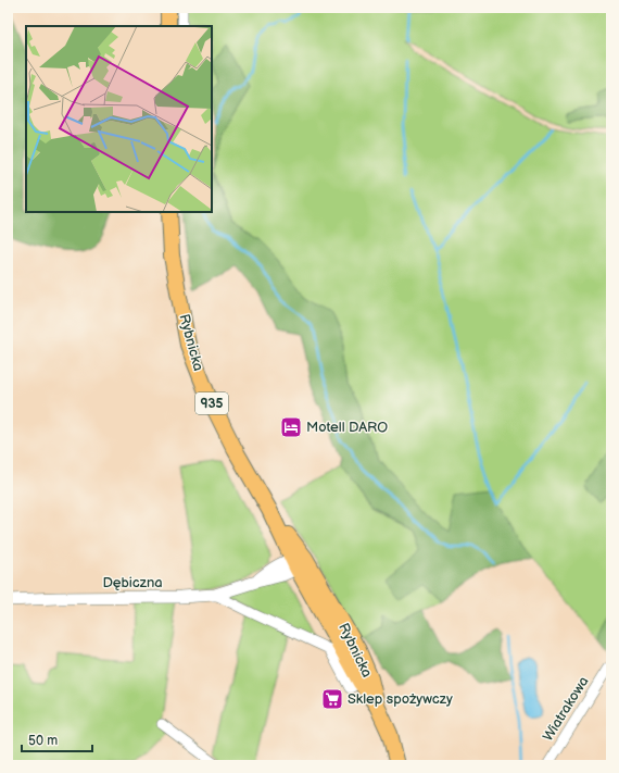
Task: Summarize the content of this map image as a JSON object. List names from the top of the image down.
{
  "streets": {
    "main road": ["Rybnicka", "935"],
    "street": ["Dębiczna", "Wiatrakowa"]
  },
  "crossings": [
    ["Rybnicka", "Dębiczna"]
  ],
  "places": {
    "hotel": ["Motell DARO"],
    "supermarket": ["Sklep spożywczy"]
  },
  "scale_bar": "50 m"
}
